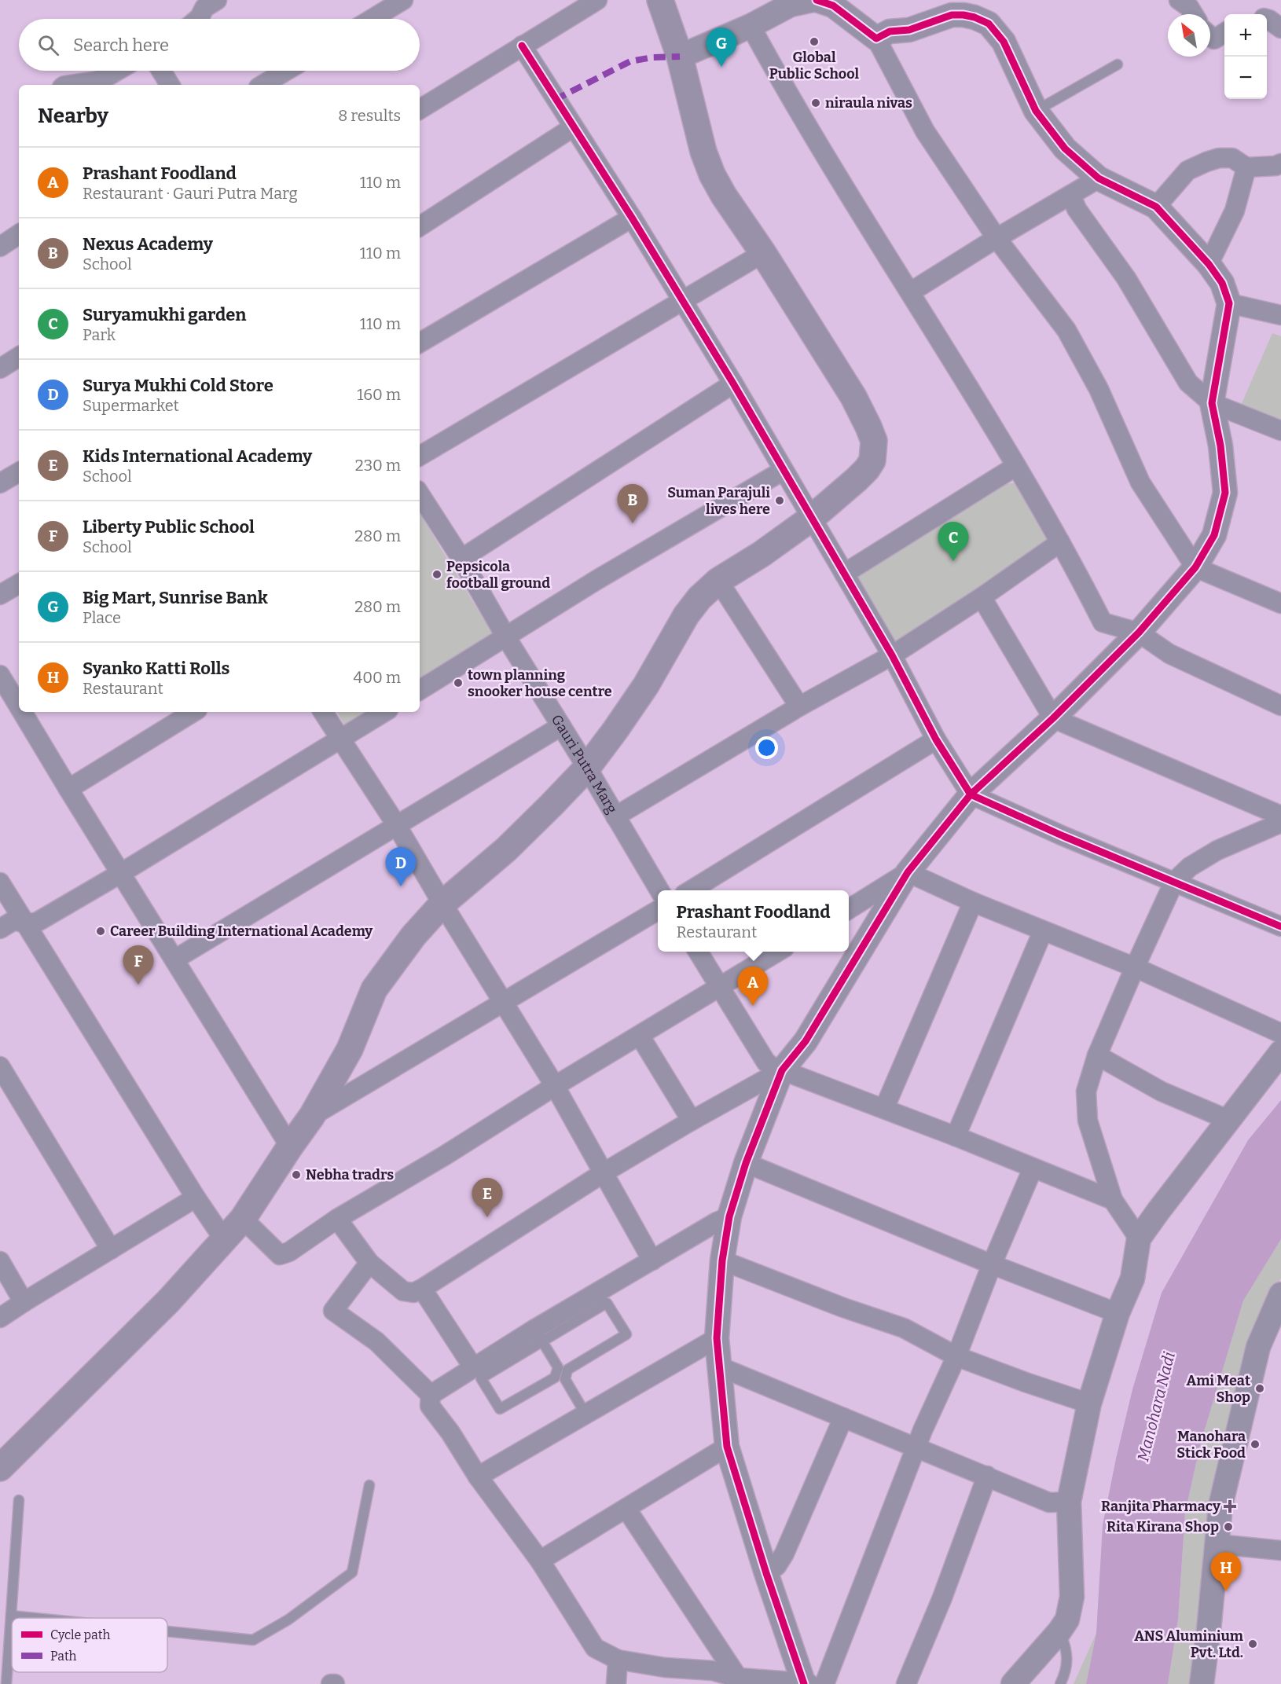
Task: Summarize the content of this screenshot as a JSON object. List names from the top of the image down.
{
  "streets": {
    "street": ["Gauri Putra Marg"]
  },
  "water": ["Manohara Nadi"],
  "places": {
    "other": [
      "Global Public School",
      "niraula nivas",
      "Suman Parajuli lives here",
      "Pepsicola football ground",
      "town planning snooker house centre",
      "Career Building International Academy",
      "Nebha tradrs",
      "Ami Meat Shop",
      "Manohara Stick Food",
      "Rita Kirana Shop",
      "ANS Aluminium Pvt. Ltd."
    ],
    "health": ["Ranjita Pharmacy"]
  },
  "legend": ["Cycle path", "Path"],
  "north": "top left",
  "page": {
    "map_buttons": ["+", "−"],
    "search": "Search here",
    "pins": [
      "G",
      "B",
      "C",
      "D",
      "F",
      "A",
      "E",
      "H"
    ],
    "heading": ["Nearby", "8 results"],
    "list": [
      {
        "mark": "A",
        "name": "Prashant Foodland",
        "note": "Restaurant · Gauri Putra Marg",
        "value": "110 m"
      },
      {
        "mark": "B",
        "name": "Nexus Academy",
        "note": "School",
        "value": "110 m"
      },
      {
        "mark": "C",
        "name": "Suryamukhi garden",
        "note": "Park",
        "value": "110 m"
      },
      {
        "mark": "D",
        "name": "Surya Mukhi Cold Store",
        "note": "Supermarket",
        "value": "160 m"
      },
      {
        "mark": "E",
        "name": "Kids International Academy",
        "note": "School",
        "value": "230 m"
      },
      {
        "mark": "F",
        "name": "Liberty Public School",
        "note": "School",
        "value": "280 m"
      },
      {
        "mark": "G",
        "name": "Big Mart, Sunrise Bank",
        "note": "Place",
        "value": "280 m"
      },
      {
        "mark": "H",
        "name": "Syanko Katti Rolls",
        "note": "Restaurant",
        "value": "400 m"
      }
    ],
    "popup": ["Prashant Foodland", "Restaurant"]
  }
}
